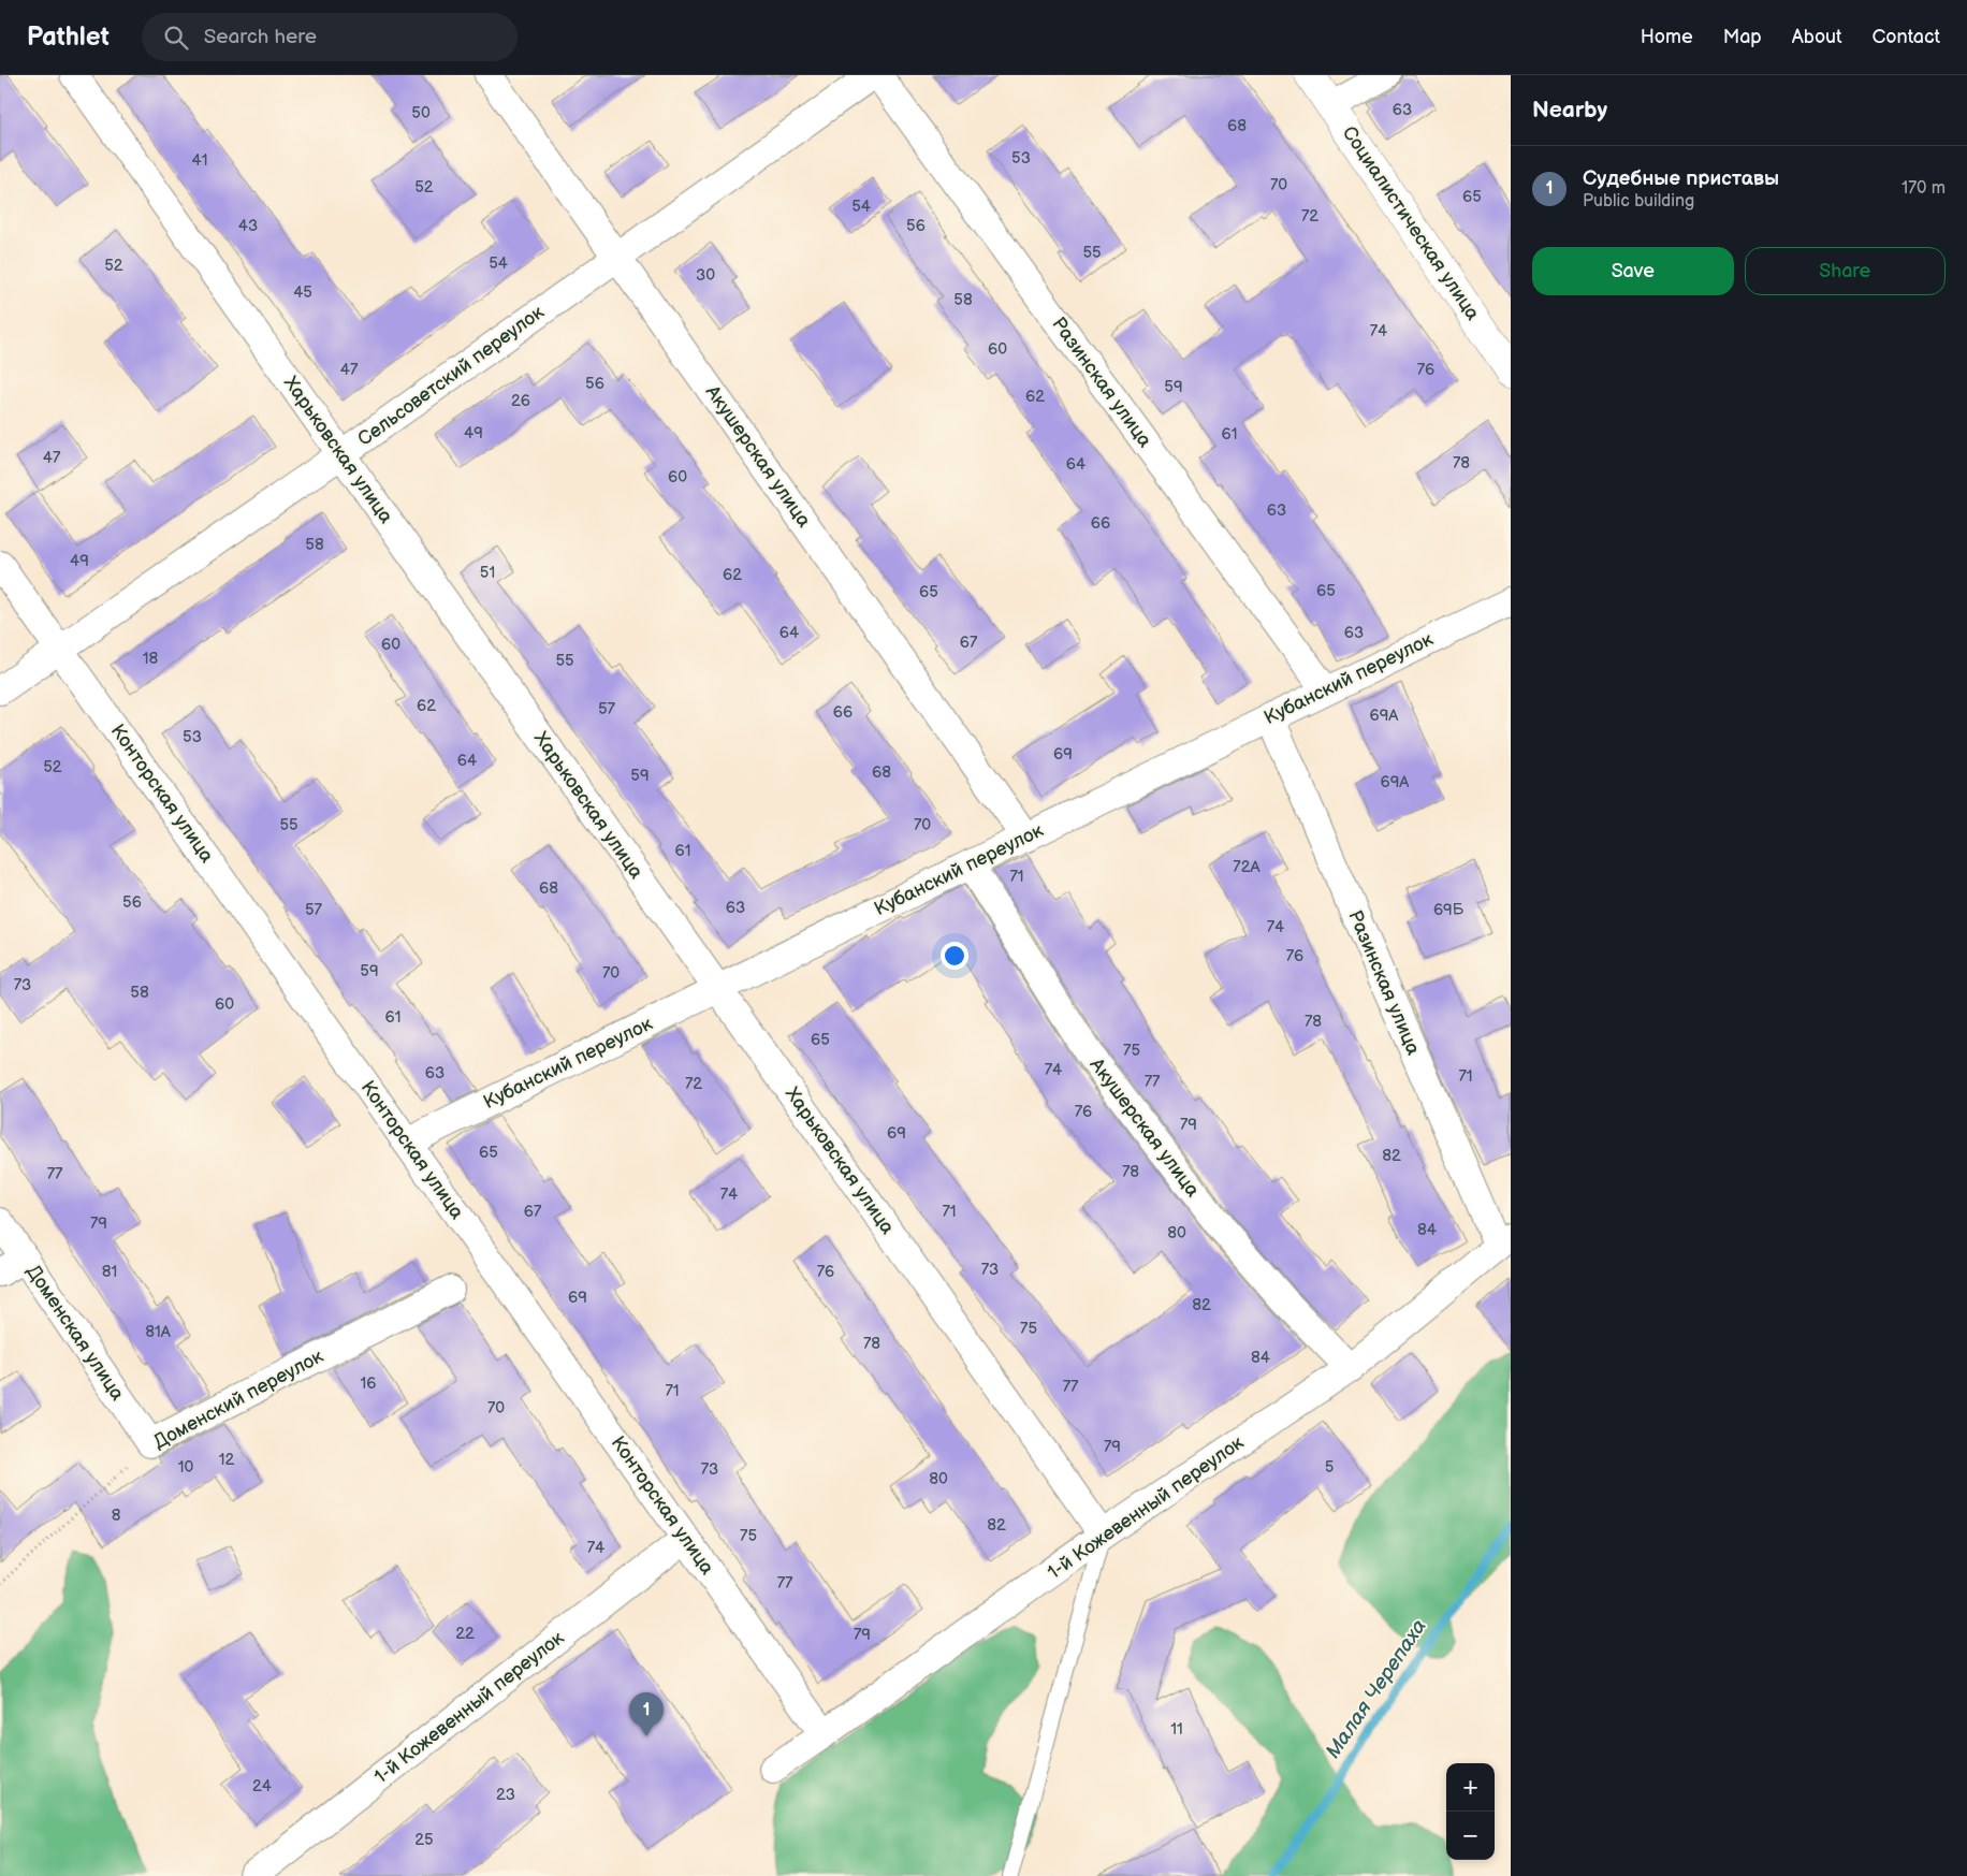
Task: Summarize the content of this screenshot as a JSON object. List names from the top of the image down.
{
  "streets": {
    "street": [
      "Социалистическая улица",
      "Сельсоветский переулок",
      "Разинская улица",
      "Харьковская улица",
      "Акушерская улица",
      "Кубанский переулок",
      "Конторская улица",
      "Доменская улица",
      "Доменский переулок",
      "1-й Кожевенный переулок"
    ]
  },
  "crossings": [
    ["Сельсоветский переулок", "Харьковская улица"],
    ["Сельсоветский переулок", "Акушерская улица"],
    ["Сельсоветский переулок", "Конторская улица"],
    ["Разинская улица", "Кубанский переулок"],
    ["Разинская улица", "1-й Кожевенный переулок"],
    ["Харьковская улица", "Кубанский переулок"],
    ["Харьковская улица", "1-й Кожевенный переулок"],
    ["Акушерская улица", "Кубанский переулок"],
    ["Акушерская улица", "1-й Кожевенный переулок"],
    ["Кубанский переулок", "Конторская улица"],
    ["Конторская улица", "1-й Кожевенный переулок"],
    ["Доменская улица", "Доменский переулок"]
  ],
  "water": ["Малая Черепаха"],
  "house_numbers": [
    "63",
    "50",
    "68",
    "53",
    "41",
    "70",
    "52",
    "65",
    "54",
    "72",
    "43",
    "56",
    "55",
    "54",
    "52",
    "30",
    "45",
    "58",
    "74",
    "60",
    "47",
    "76",
    "56",
    "59",
    "62",
    "26",
    "49",
    "61",
    "47",
    "78",
    "64",
    "60",
    "63",
    "66",
    "58",
    "49",
    "51",
    "62",
    "65",
    "65",
    "64",
    "63",
    "67",
    "60",
    "18",
    "55",
    "62",
    "57",
    "66",
    "69А",
    "53",
    "69",
    "64",
    "52",
    "68",
    "59",
    "69А",
    "55",
    "70",
    "61",
    "72А",
    "71",
    "68",
    "56",
    "63",
    "57",
    "69Б",
    "74",
    "76",
    "59",
    "70",
    "73",
    "58",
    "60",
    "61",
    "78",
    "65",
    "75",
    "74",
    "63",
    "71",
    "77",
    "72",
    "76",
    "79",
    "69",
    "65",
    "82",
    "78",
    "77",
    "74",
    "67",
    "71",
    "79",
    "84",
    "80",
    "73",
    "81",
    "76",
    "69",
    "82",
    "75",
    "81А",
    "78",
    "84",
    "16",
    "77",
    "71",
    "70",
    "79",
    "12",
    "10",
    "5",
    "73",
    "80",
    "8",
    "82",
    "75",
    "74",
    "77",
    "22",
    "79",
    "11",
    "24",
    "23",
    "25"
  ],
  "page": {
    "header": "Pathlet",
    "search": "Search here",
    "nav": [
      "Home",
      "Map",
      "About",
      "Contact"
    ],
    "heading": "Nearby",
    "list": [
      {
        "mark": "1",
        "name": "Судебные приставы",
        "note": "Public building",
        "value": "170 m"
      }
    ],
    "buttons": ["Save", "Share"],
    "pins": "1",
    "map_buttons": ["+", "−"]
  }
}
